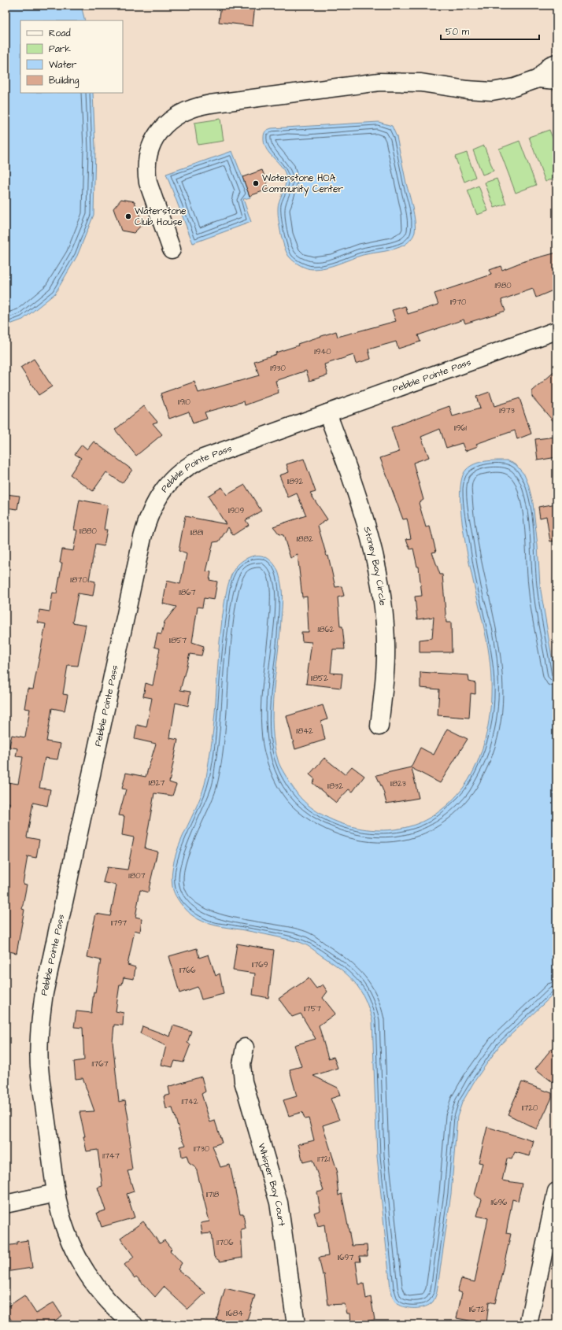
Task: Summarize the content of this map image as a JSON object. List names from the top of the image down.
{
  "streets": {
    "street": ["Pebble Pointe Pass", "Stoney Bay Circle", "Whisper Bay Court"]
  },
  "crossings": [
    ["Pebble Pointe Pass", "Stoney Bay Circle"]
  ],
  "places": ["Waterstone HOA Community Center", "Waterstone Club House"],
  "house_numbers": [
    "11980",
    "11970",
    "11940",
    "11930",
    "11910",
    "11973",
    "11961",
    "11892",
    "11909",
    "11880",
    "11881",
    "11882",
    "11870",
    "11867",
    "11862",
    "11857",
    "11852",
    "11842",
    "11827",
    "11823",
    "11832",
    "11807",
    "11797",
    "11769",
    "11766",
    "11757",
    "11767",
    "11742",
    "11720",
    "11730",
    "11747",
    "11721",
    "11718",
    "11696",
    "11706",
    "11697",
    "11672",
    "11684"
  ],
  "legend": [
    "Road",
    "Park",
    "Water",
    "Building"
  ],
  "scale_bar": "50 m"
}
